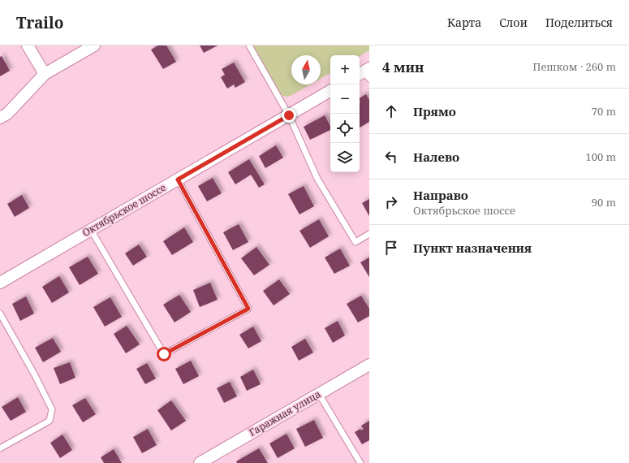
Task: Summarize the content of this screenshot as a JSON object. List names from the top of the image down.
{
  "streets": {
    "street": ["Октябрьское шоссе", "Гаражная улица"]
  },
  "north": "top",
  "page": {
    "header": "Trailo",
    "nav": ["Карта", "Слои", "Поделиться"],
    "heading": ["4 мин", "Пешком · 260 m"],
    "map_buttons": ["+", "−"],
    "list": [
      ["Прямо", "70 m"],
      ["Налево", "100 m"],
      ["Направо", "Октябрьское шоссе", "90 m"],
      "Пункт назначения"
    ]
  }
}
